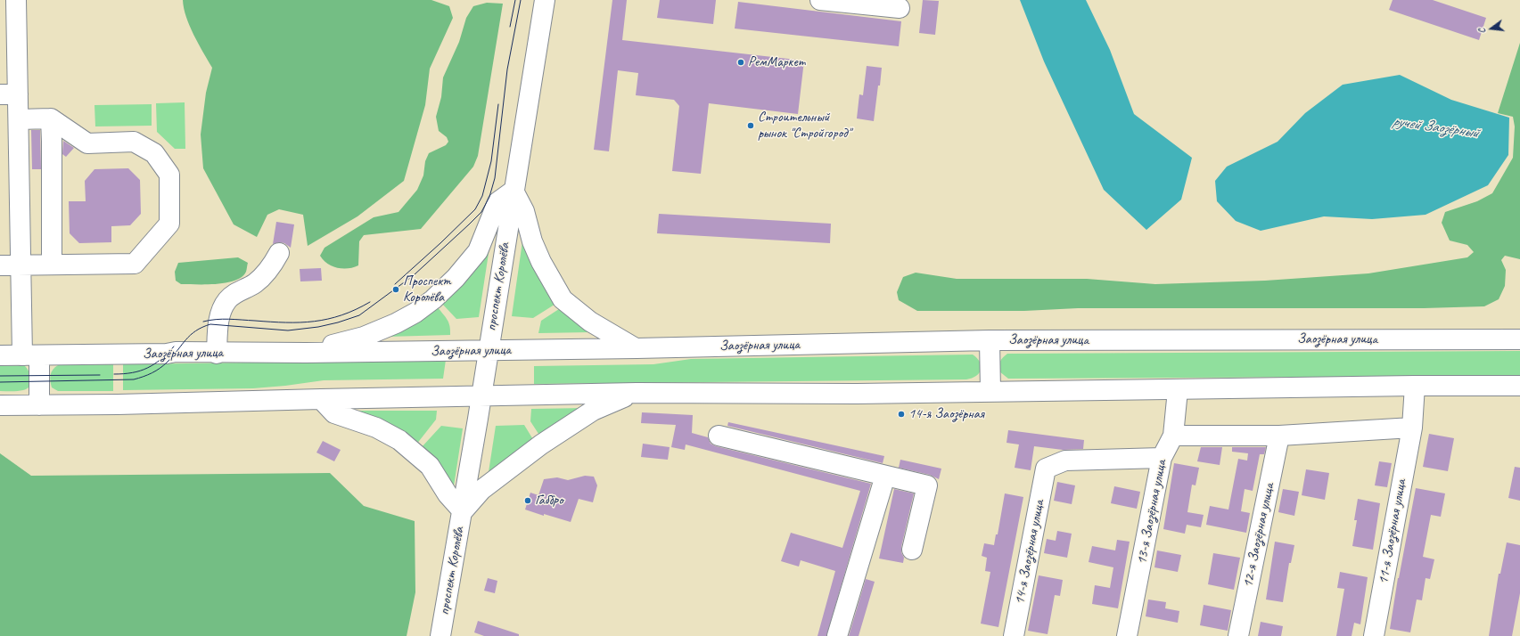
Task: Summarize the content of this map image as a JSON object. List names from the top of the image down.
{
  "streets": {
    "main road": [
      "проспект Королёва",
      "Заозёрная улица",
      "13-я Заозёрная улица",
      "11-я Заозёрная улица",
      "12-я Заозёрная улица",
      "14-я Заозёрная улица"
    ]
  },
  "crossings": [
    ["проспект Королёва", "Заозёрная улица"],
    ["13-я Заозёрная улица", "14-я Заозёрная улица"]
  ],
  "water": ["ручей Заозёрный"],
  "places": [
    "РемМаркет",
    "Строительный рынок \"Стройгород\"",
    "Проспект Королёва",
    "14-я Заозёрная",
    "Габбро"
  ],
  "north": "left"
}
